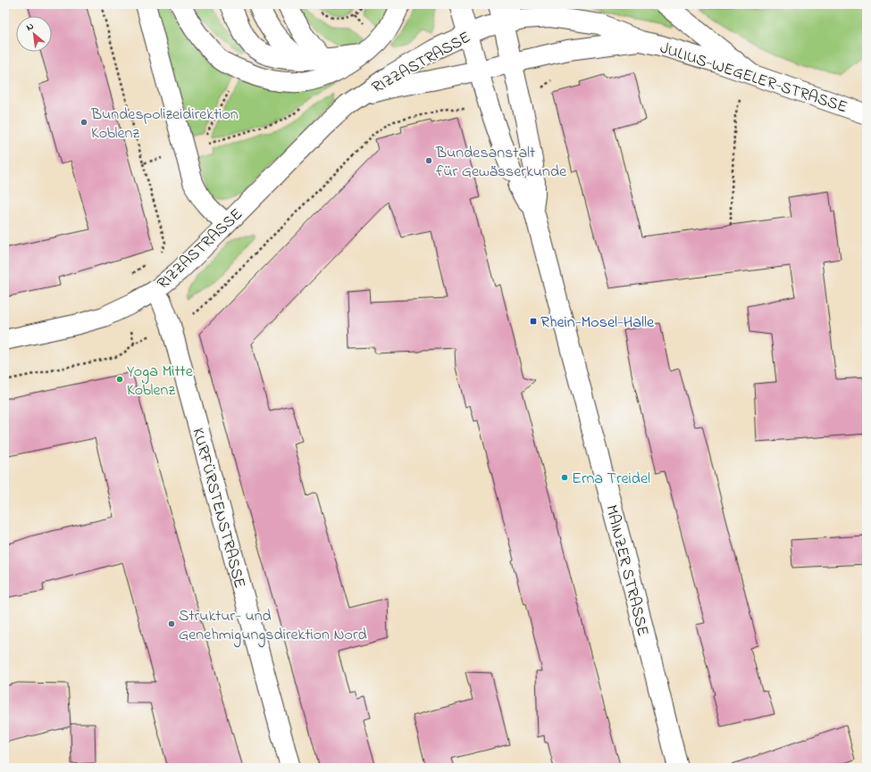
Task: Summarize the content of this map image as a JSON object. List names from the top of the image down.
{
  "streets": {
    "street": [
      "RIZZASTRASSE",
      "JULIUS-WEGELER-STRASSE",
      "KURFÜRSTENSTRASSE",
      "MAINZER STRASSE"
    ]
  },
  "crossings": [
    ["RIZZASTRASSE", "JULIUS-WEGELER-STRASSE"],
    ["RIZZASTRASSE", "KURFÜRSTENSTRASSE"],
    ["RIZZASTRASSE", "MAINZER STRASSE"],
    ["JULIUS-WEGELER-STRASSE", "MAINZER STRASSE"]
  ],
  "places": {
    "other": [
      "Bundespolizeidirektion Koblenz",
      "Bundesanstalt für Gewässerkunde",
      "Yoga Mitte Koblenz",
      "Erna Treidel",
      "Struktur- und Genehmigungsdirektion Nord"
    ],
    "transit": ["Rhein-Mosel-Halle"]
  },
  "north": "top left"
}
